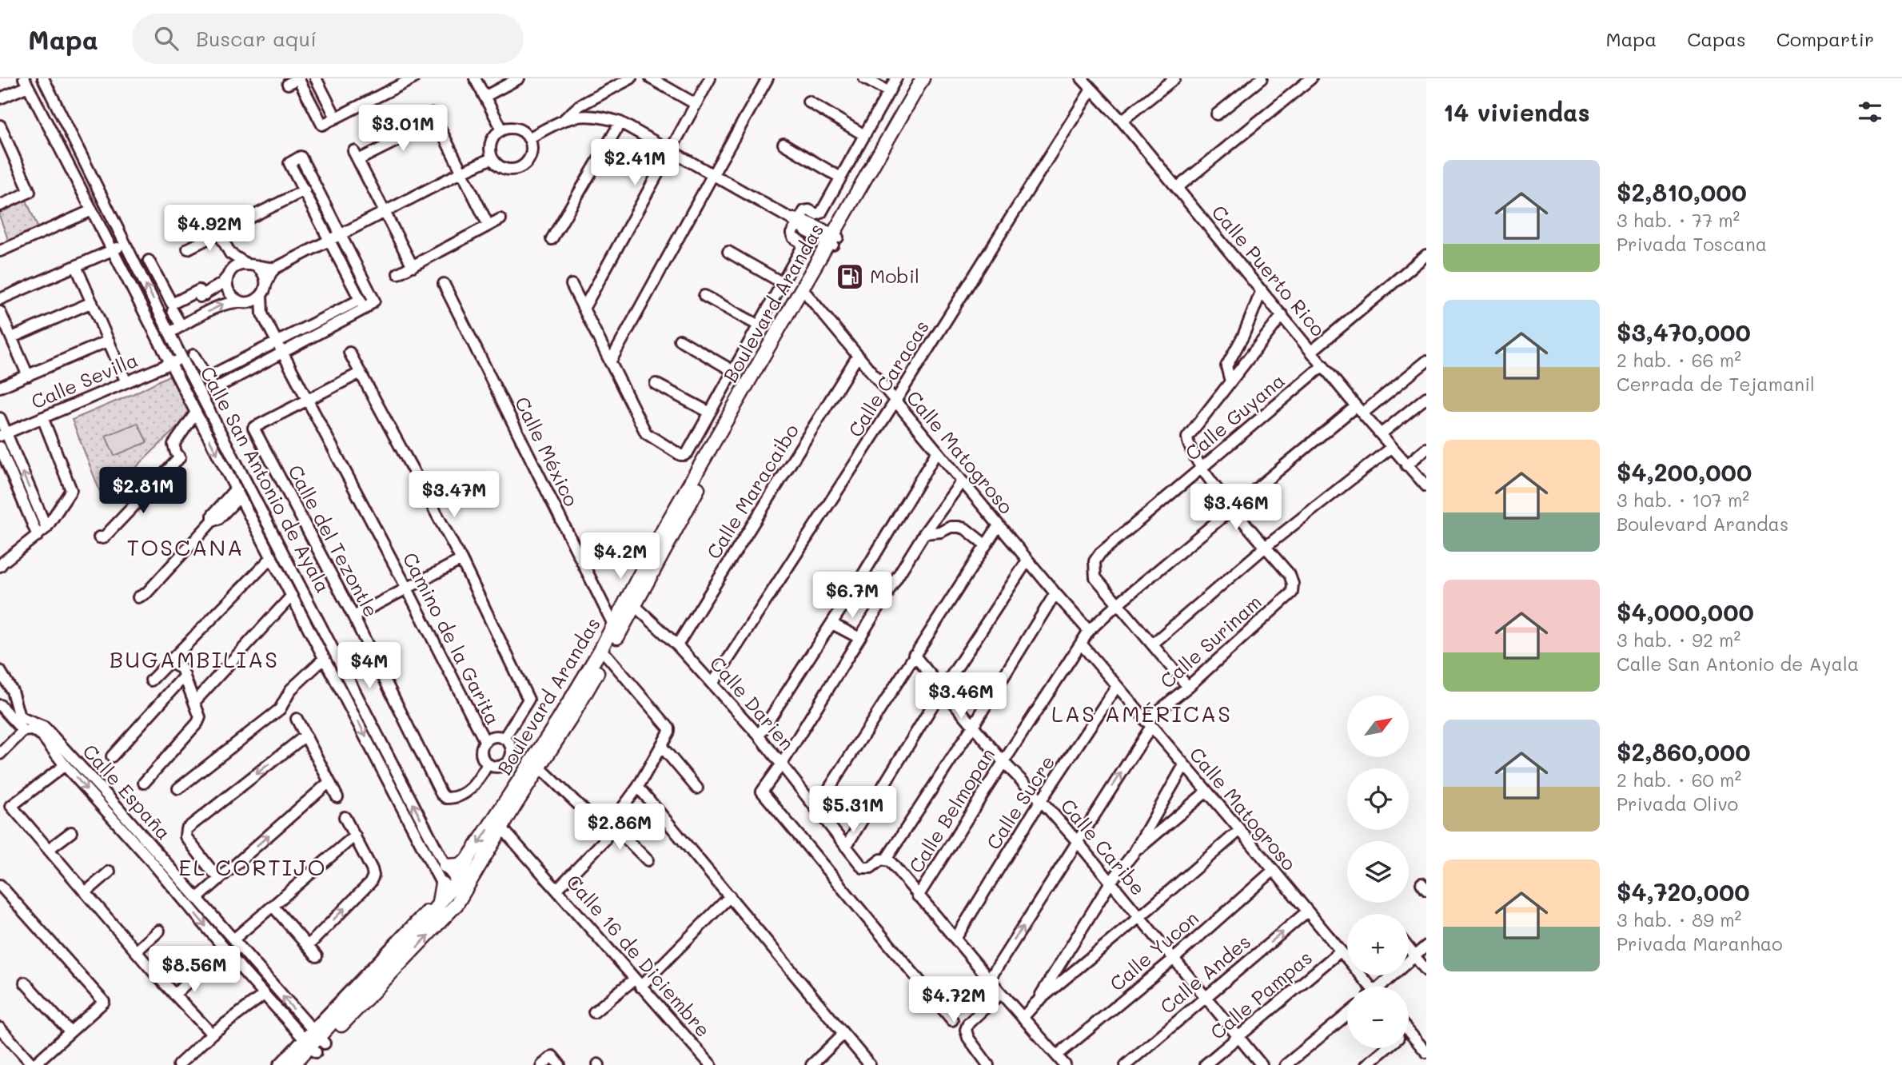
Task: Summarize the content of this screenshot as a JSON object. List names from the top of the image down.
{
  "streets": {
    "main road": ["Boulevard Arandas"],
    "street": [
      "Calle Puerto Rico",
      "Calle Caracas",
      "Calle Sevilla",
      "Calle Guyana",
      "Calle México",
      "Calle Matogroso",
      "Calle San Antonio de Ayala",
      "Calle Maracaibo",
      "Calle del Tezontle",
      "Camino de la Garita",
      "Calle Surinam",
      "Calle Darien",
      "Calle España",
      "Calle Sucre",
      "Calle Belmopan",
      "Calle Caribe",
      "Calle Yucon",
      "Calle 16 de Diciembre",
      "Calle Andes",
      "Calle Pampas"
    ]
  },
  "crossings": [
    ["Calle Puerto Rico", "Calle Caracas"],
    ["Calle Puerto Rico", "Calle Guyana"],
    ["Calle Puerto Rico", "Calle Belmopan"],
    ["Boulevard Arandas", "Calle México"],
    ["Boulevard Arandas", "Calle Matogroso"],
    ["Boulevard Arandas", "Calle San Antonio de Ayala"],
    ["Boulevard Arandas", "Calle Darien"],
    ["Boulevard Arandas", "Calle España"],
    ["Boulevard Arandas", "Calle 16 de Diciembre"],
    ["Calle Caracas", "Calle Matogroso"],
    ["Calle Caracas", "Calle Darien"],
    ["Calle Sevilla", "Calle San Antonio de Ayala"],
    ["Calle Guyana", "Calle Belmopan"],
    ["Calle Matogroso", "Calle Maracaibo"],
    ["Calle Matogroso", "Calle Surinam"],
    ["Calle Matogroso", "Calle Sucre"],
    ["Calle Matogroso", "Calle Belmopan"],
    ["Calle Matogroso", "Calle Yucon"],
    ["Calle Matogroso", "Calle Andes"],
    ["Calle Matogroso", "Calle Pampas"],
    ["Calle Maracaibo", "Calle Darien"],
    ["Calle del Tezontle", "Camino de la Garita"],
    ["Calle Surinam", "Calle Caribe"],
    ["Calle Sucre", "Calle Caribe"],
    ["Calle Belmopan", "Calle Caribe"],
    ["Calle Caribe", "Calle Yucon"],
    ["Calle Caribe", "Calle Andes"],
    ["Calle Caribe", "Calle Pampas"]
  ],
  "one_way": ["Calle Andes"],
  "districts": [
    "TOSCANA",
    "BUGAMBILIAS",
    "LAS AMÉRICAS",
    "EL CORTIJO"
  ],
  "places": {
    "fuel station": ["Mobil"]
  },
  "north": "top right",
  "page": {
    "header": "Mapa",
    "search": "Buscar aquí",
    "nav": ["Mapa", "Capas", "Compartir"],
    "heading": "14 viviendas",
    "price": [
      "$3.01M",
      "$2.41M",
      "$4.92M",
      "$2.81M",
      "$3.47M",
      "$3.46M",
      "$4.2M",
      "$6.7M",
      "$4M",
      "$3.46M",
      "$5.31M",
      "$2.86M",
      "$8.56M",
      "$4.72M"
    ],
    "list": [
      {
        "name": "$2,810,000",
        "note": "3 hab. · 77 m² · Privada Toscana"
      },
      {
        "name": "$3,470,000",
        "note": "2 hab. · 66 m² · Cerrada de Tejamanil"
      },
      {
        "name": "$4,200,000",
        "note": "3 hab. · 107 m² · Boulevard Arandas"
      },
      {
        "name": "$4,000,000",
        "note": "3 hab. · 92 m² · Calle San Antonio de Ayala"
      },
      {
        "name": "$2,860,000",
        "note": "2 hab. · 60 m² · Privada Olivo"
      },
      {
        "name": "$4,720,000",
        "note": "3 hab. · 89 m² · Privada Maranhao"
      }
    ],
    "map_buttons": ["+", "−"]
  }
}
